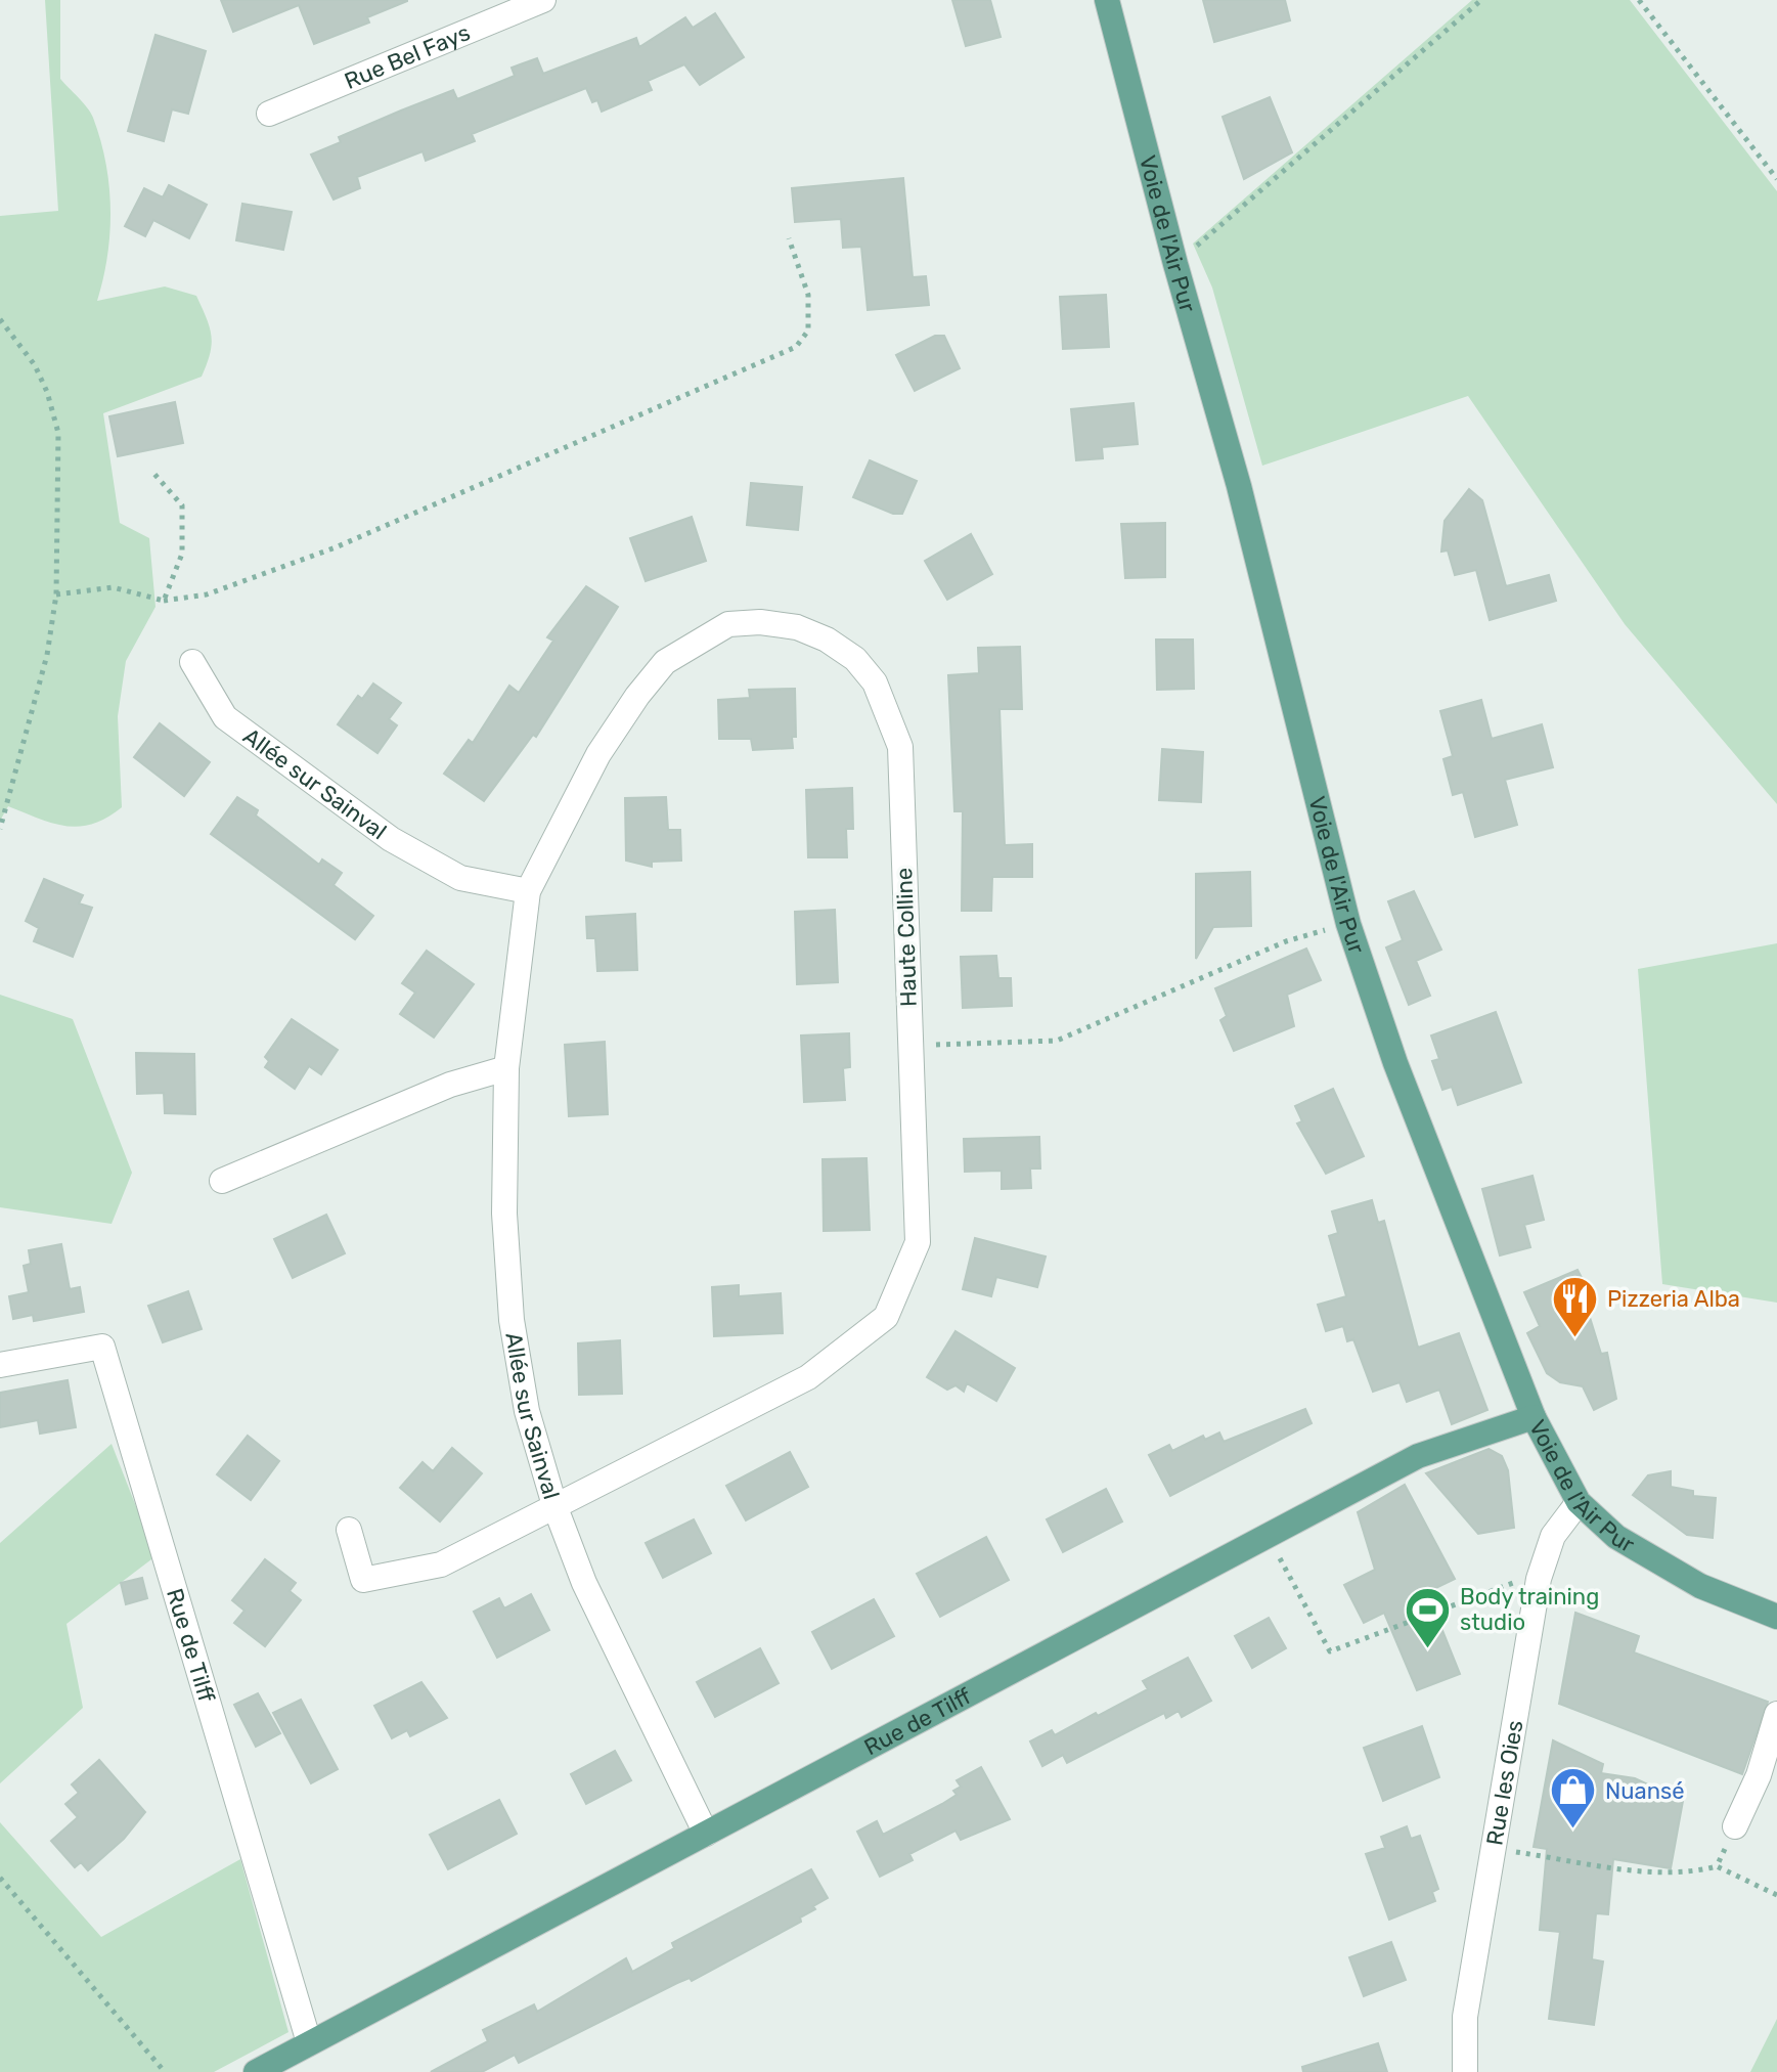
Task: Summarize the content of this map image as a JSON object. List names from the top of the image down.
{
  "streets": {
    "main road": ["Voie de l'Air Pur", "Rue de Tilff"],
    "street": [
      "Rue Bel Fays",
      "Allée sur Sainval",
      "Haute Colline",
      "Rue les Oies"
    ]
  },
  "crossings": [
    ["Voie de l'Air Pur", "Rue de Tilff"],
    ["Voie de l'Air Pur", "Rue les Oies"],
    ["Allée sur Sainval", "Haute Colline"]
  ],
  "places": {
    "restaurant": ["Pizzeria Alba"],
    "sports": ["Body training studio"],
    "shop": ["Nuansé"]
  }
}
